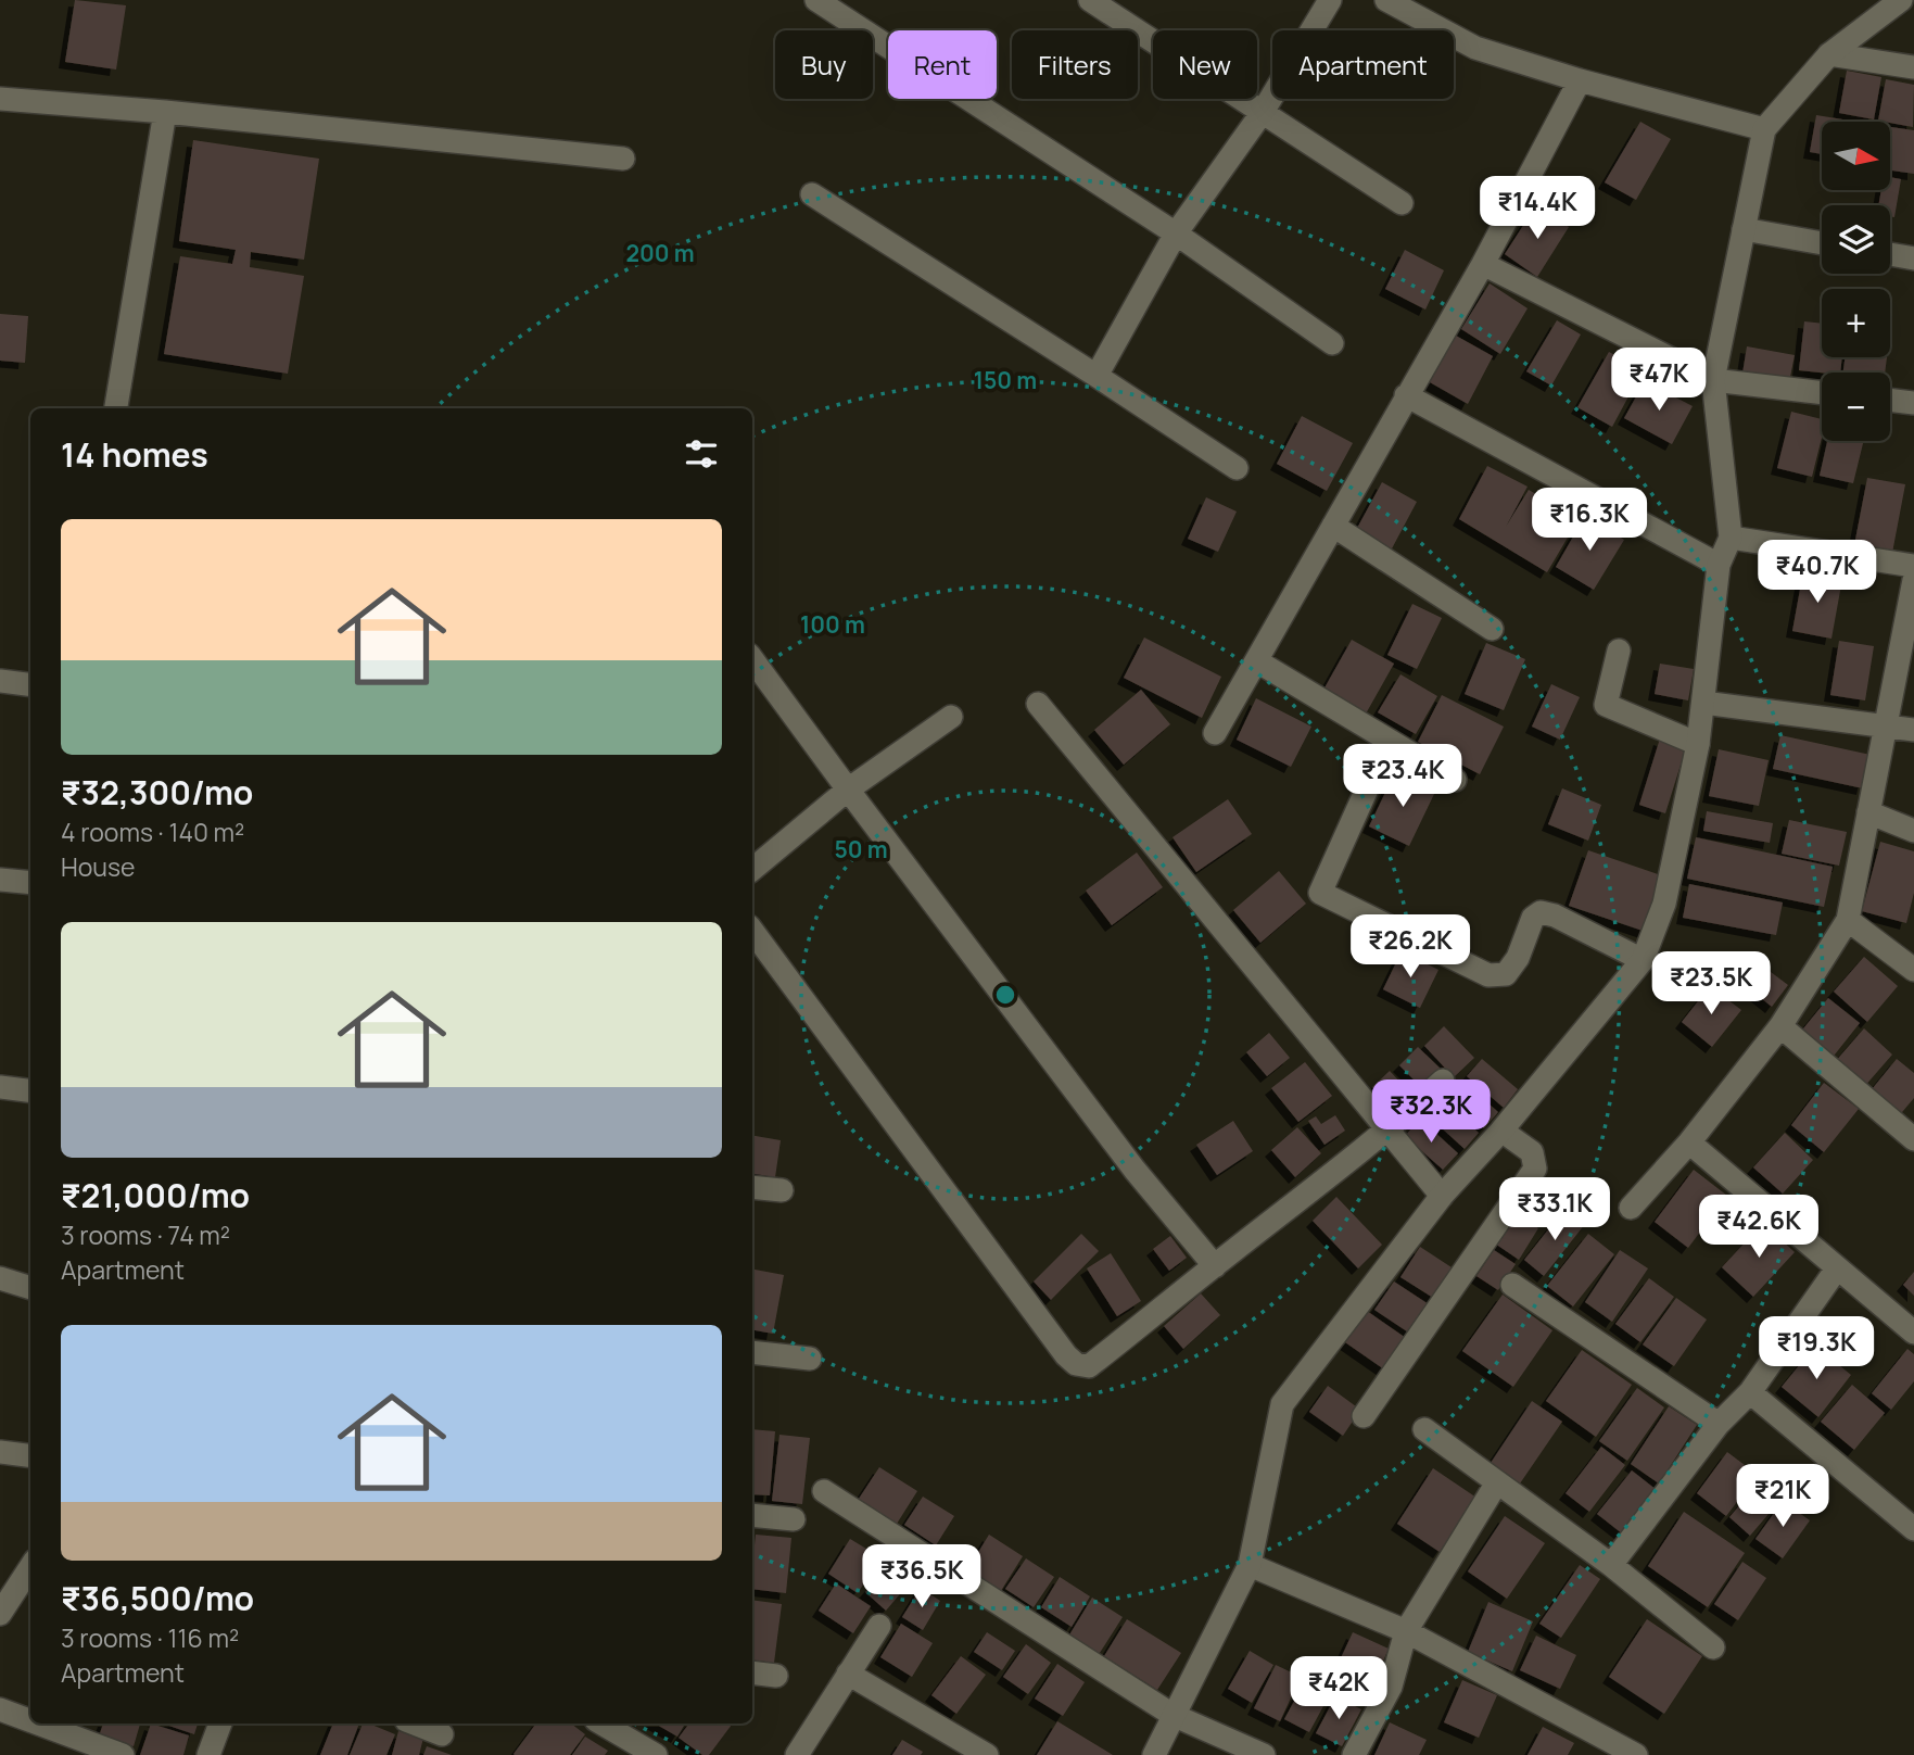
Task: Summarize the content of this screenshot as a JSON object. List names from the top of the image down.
{
  "north": "right",
  "page": {
    "chip": [
      "Buy",
      "Rent",
      "Filters",
      "New",
      "Apartment"
    ],
    "map_buttons": ["+", "−"],
    "price": [
      "₹14.4K",
      "₹47K",
      "₹16.3K",
      "₹40.7K",
      "₹23.4K",
      "₹26.2K",
      "₹23.5K",
      "₹32.3K",
      "₹33.1K",
      "₹42.6K",
      "₹19.3K",
      "₹21K",
      "₹36.5K",
      "₹42K"
    ],
    "heading": "14 homes",
    "list": [
      {
        "name": "₹32,300/mo",
        "note": "4 rooms · 140 m² · House"
      },
      {
        "name": "₹21,000/mo",
        "note": "3 rooms · 74 m² · Apartment"
      },
      {
        "name": "₹36,500/mo",
        "note": "3 rooms · 116 m² · Apartment"
      }
    ]
  },
  "rings": [
    "200 m",
    "150 m",
    "100 m",
    "50 m"
  ]
}
